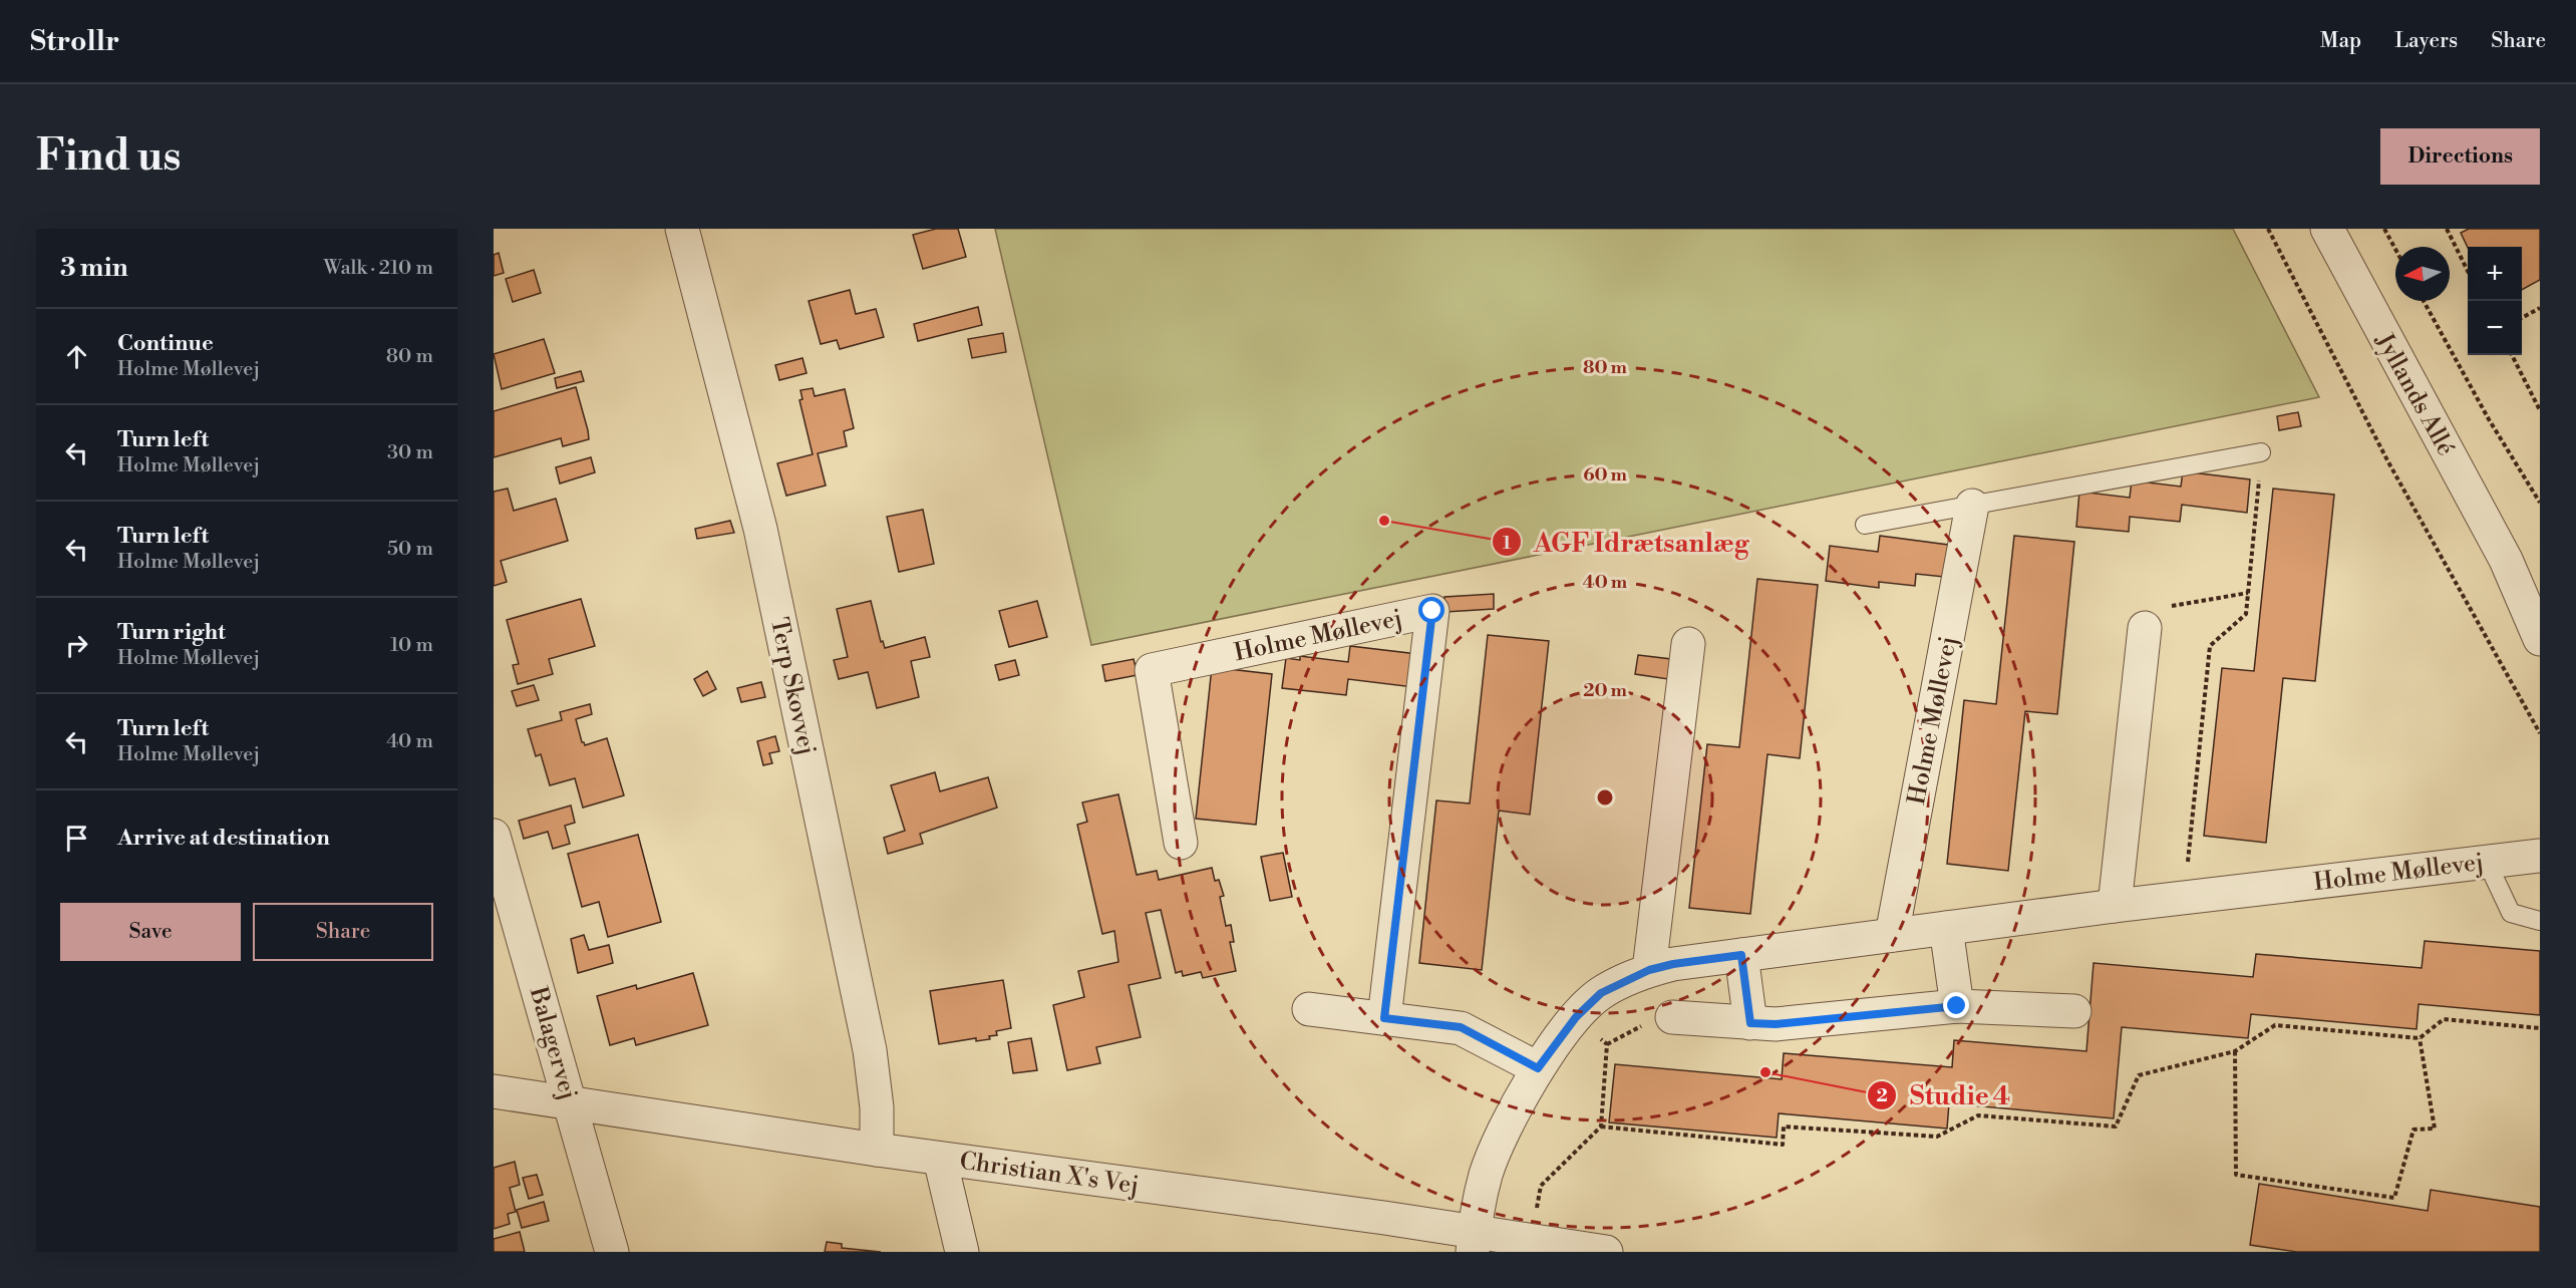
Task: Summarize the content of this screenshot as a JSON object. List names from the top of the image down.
{
  "streets": {
    "street": [
      "Jyllands Allé",
      "Holme Møllevej",
      "Terp Skovvej",
      "Balagervej",
      "Christian X's Vej"
    ]
  },
  "crossings": [
    ["Holme Møllevej", "Christian X's Vej"],
    ["Terp Skovvej", "Christian X's Vej"],
    ["Balagervej", "Christian X's Vej"]
  ],
  "places": ["AGF Idrætsanlæg", "Studie 4"],
  "north": "left",
  "page": {
    "header": "Strollr",
    "nav": ["Map", "Layers", "Share"],
    "buttons": [
      "Directions",
      ["Save", "Share"]
    ],
    "title": "Find us",
    "heading": ["3 min", "Walk · 210 m"],
    "map_buttons": ["+", "−"],
    "list": [
      ["Continue", "Holme Møllevej", "80 m"],
      ["Turn left", "Holme Møllevej", "30 m"],
      ["Turn left", "Holme Møllevej", "50 m"],
      ["Turn right", "Holme Møllevej", "10 m"],
      ["Turn left", "Holme Møllevej", "40 m"],
      "Arrive at destination"
    ]
  },
  "rings": [
    "80 m",
    "60 m",
    "40 m",
    "20 m"
  ]
}
